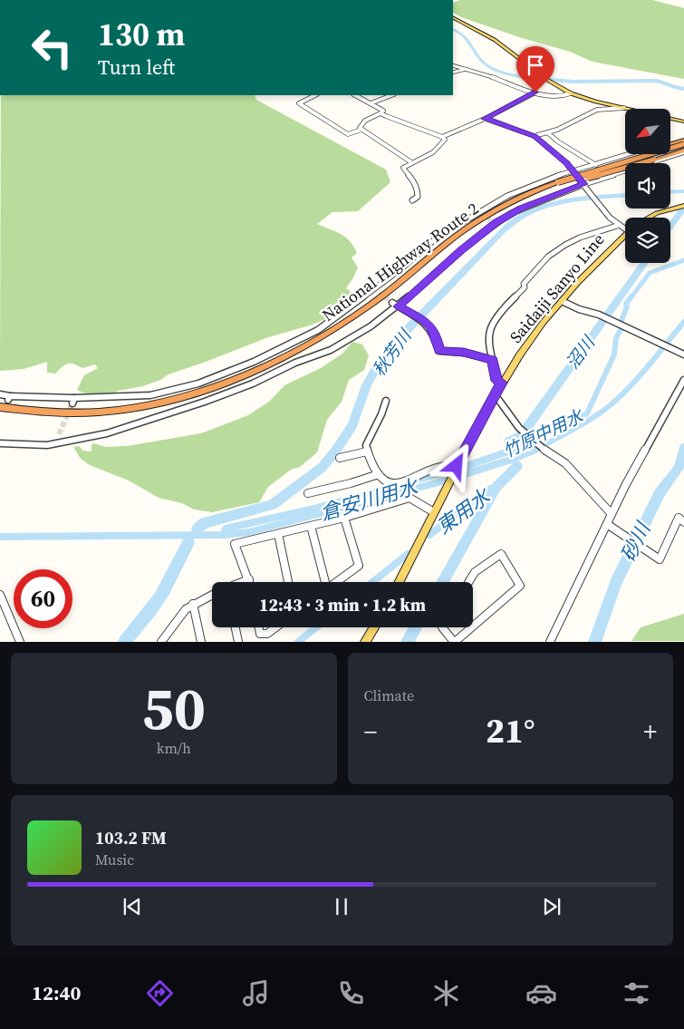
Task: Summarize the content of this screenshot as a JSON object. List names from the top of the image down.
{
  "streets": {
    "highway": ["National Highway Route 2"],
    "main road": ["Saidaiji Sanyo Line"]
  },
  "water": [
    "秋芳川",
    "沼川",
    "竹原中用水",
    "倉安川用水",
    "東用水",
    "砂川"
  ],
  "north": "bottom left",
  "page": {
    "turn": ["130 m", "Turn left"],
    "limit": "60",
    "trip": "12:43 · 3 min · 1.2 km",
    "tile": [
      ["50", "km/h"],
      "Climate"
    ],
    "heat": ["−", "21°", "+"],
    "song": ["103.2 FM", "Music"],
    "tabs": "12:40"
  }
}
